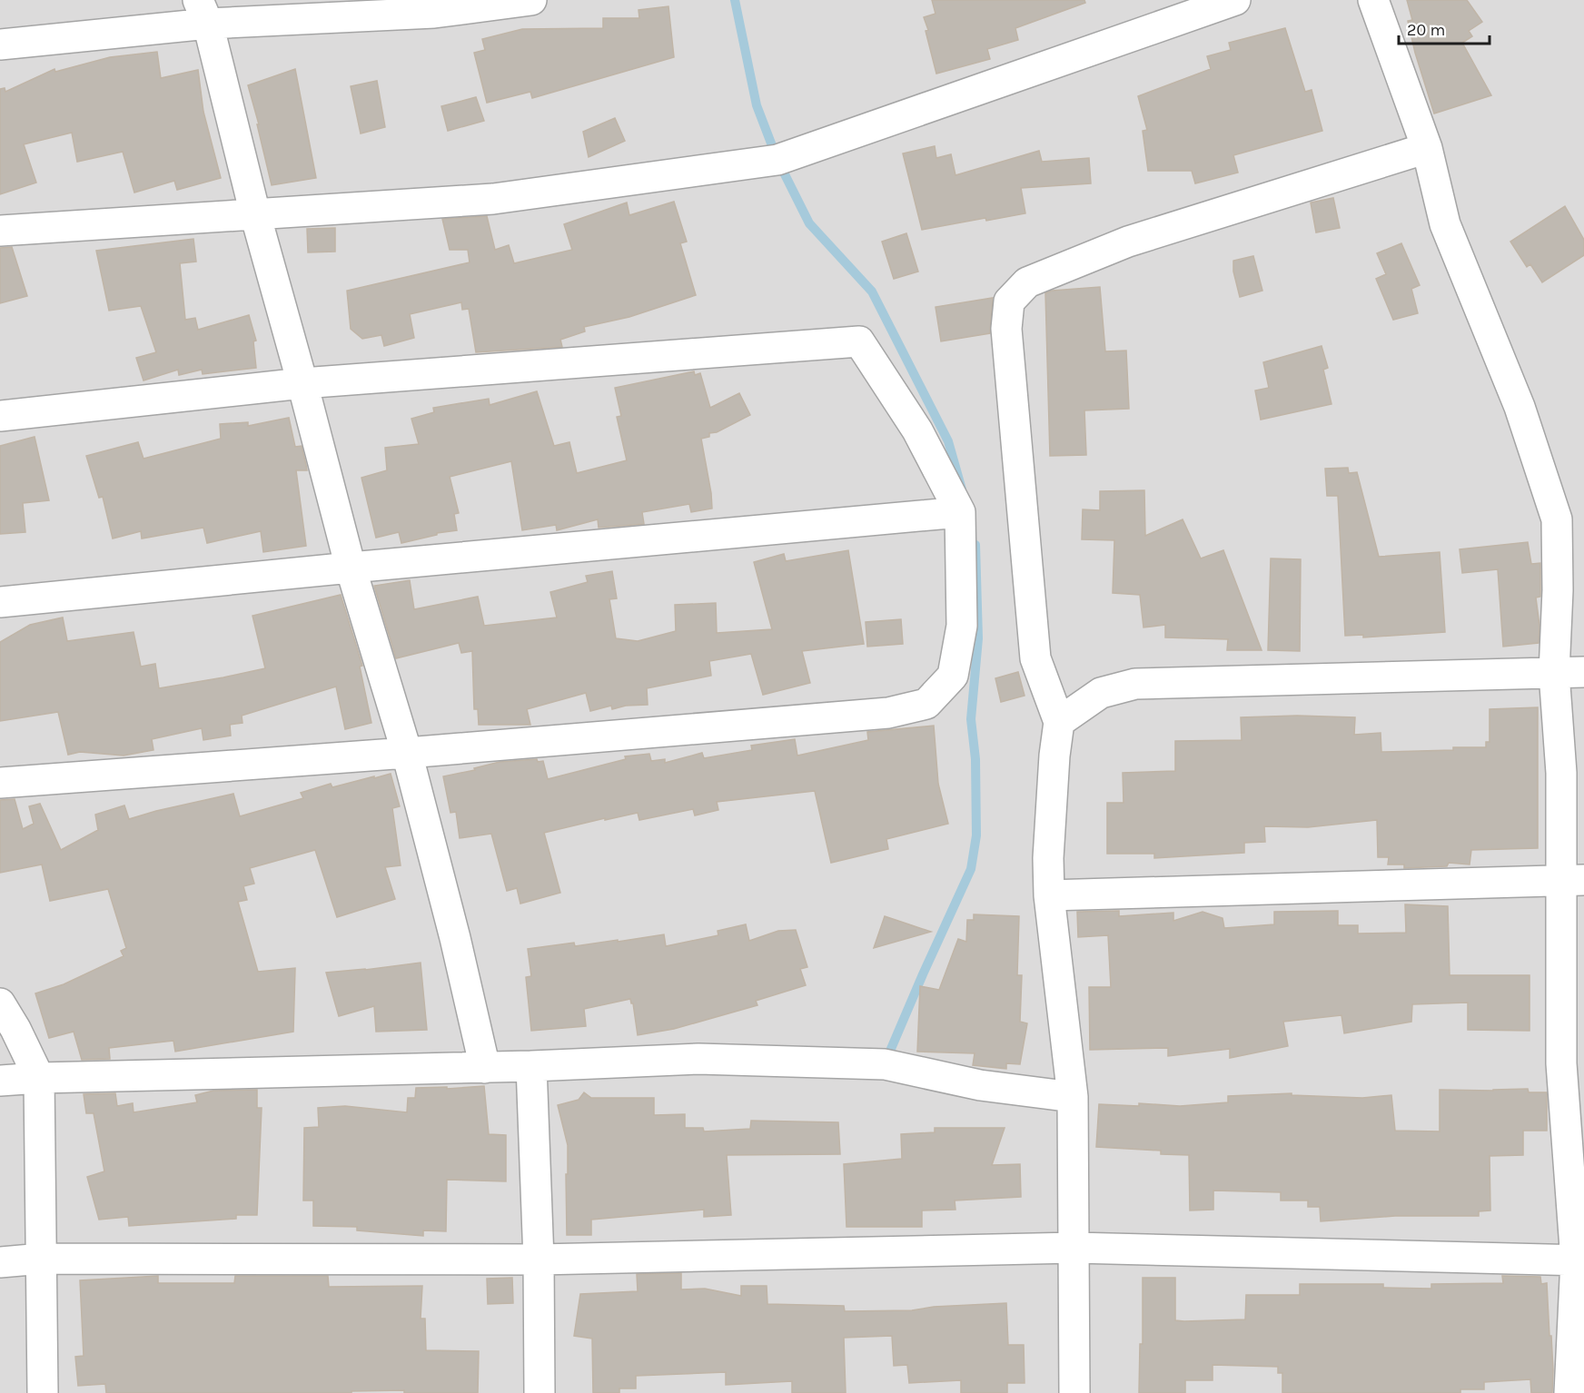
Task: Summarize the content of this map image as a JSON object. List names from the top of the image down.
{
  "scale_bar": "20 m"
}
